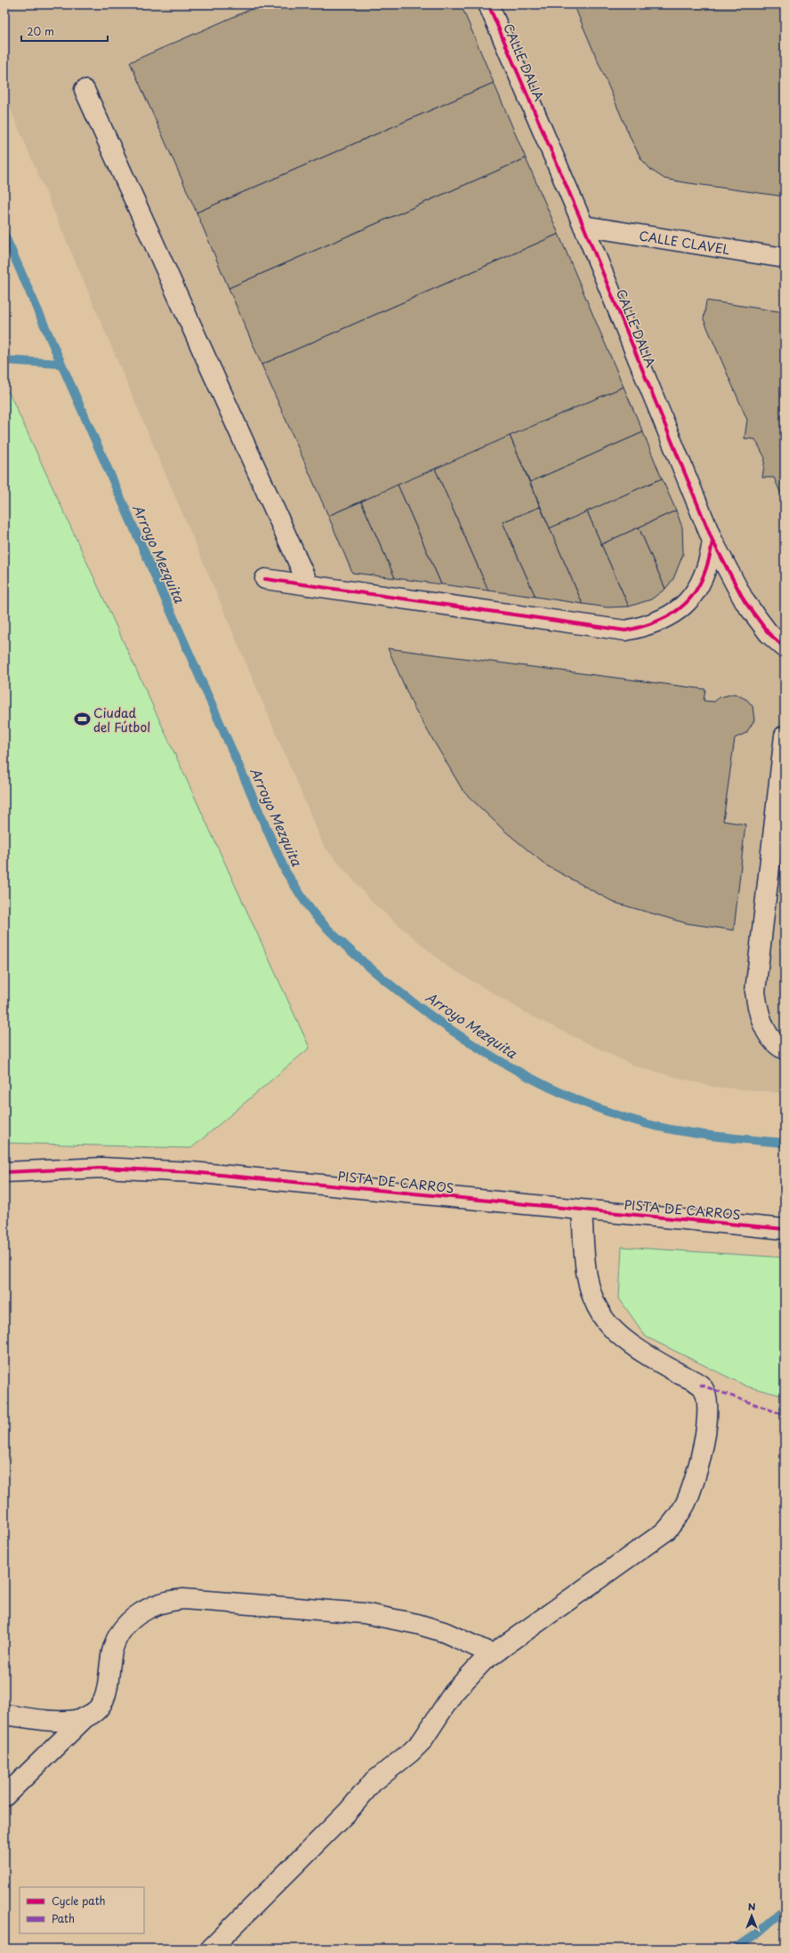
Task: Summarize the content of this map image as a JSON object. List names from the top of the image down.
{
  "streets": {
    "street": ["CALLE DALIA", "CALLE CLAVEL", "PISTA DE CARROS"]
  },
  "crossings": [
    ["CALLE DALIA", "CALLE CLAVEL"]
  ],
  "water": ["Arroyo Mezquita"],
  "places": {
    "sports": ["Ciudad del Fútbol"]
  },
  "legend": ["Cycle path", "Path"],
  "scale_bar": "20 m",
  "north": "top"
}
